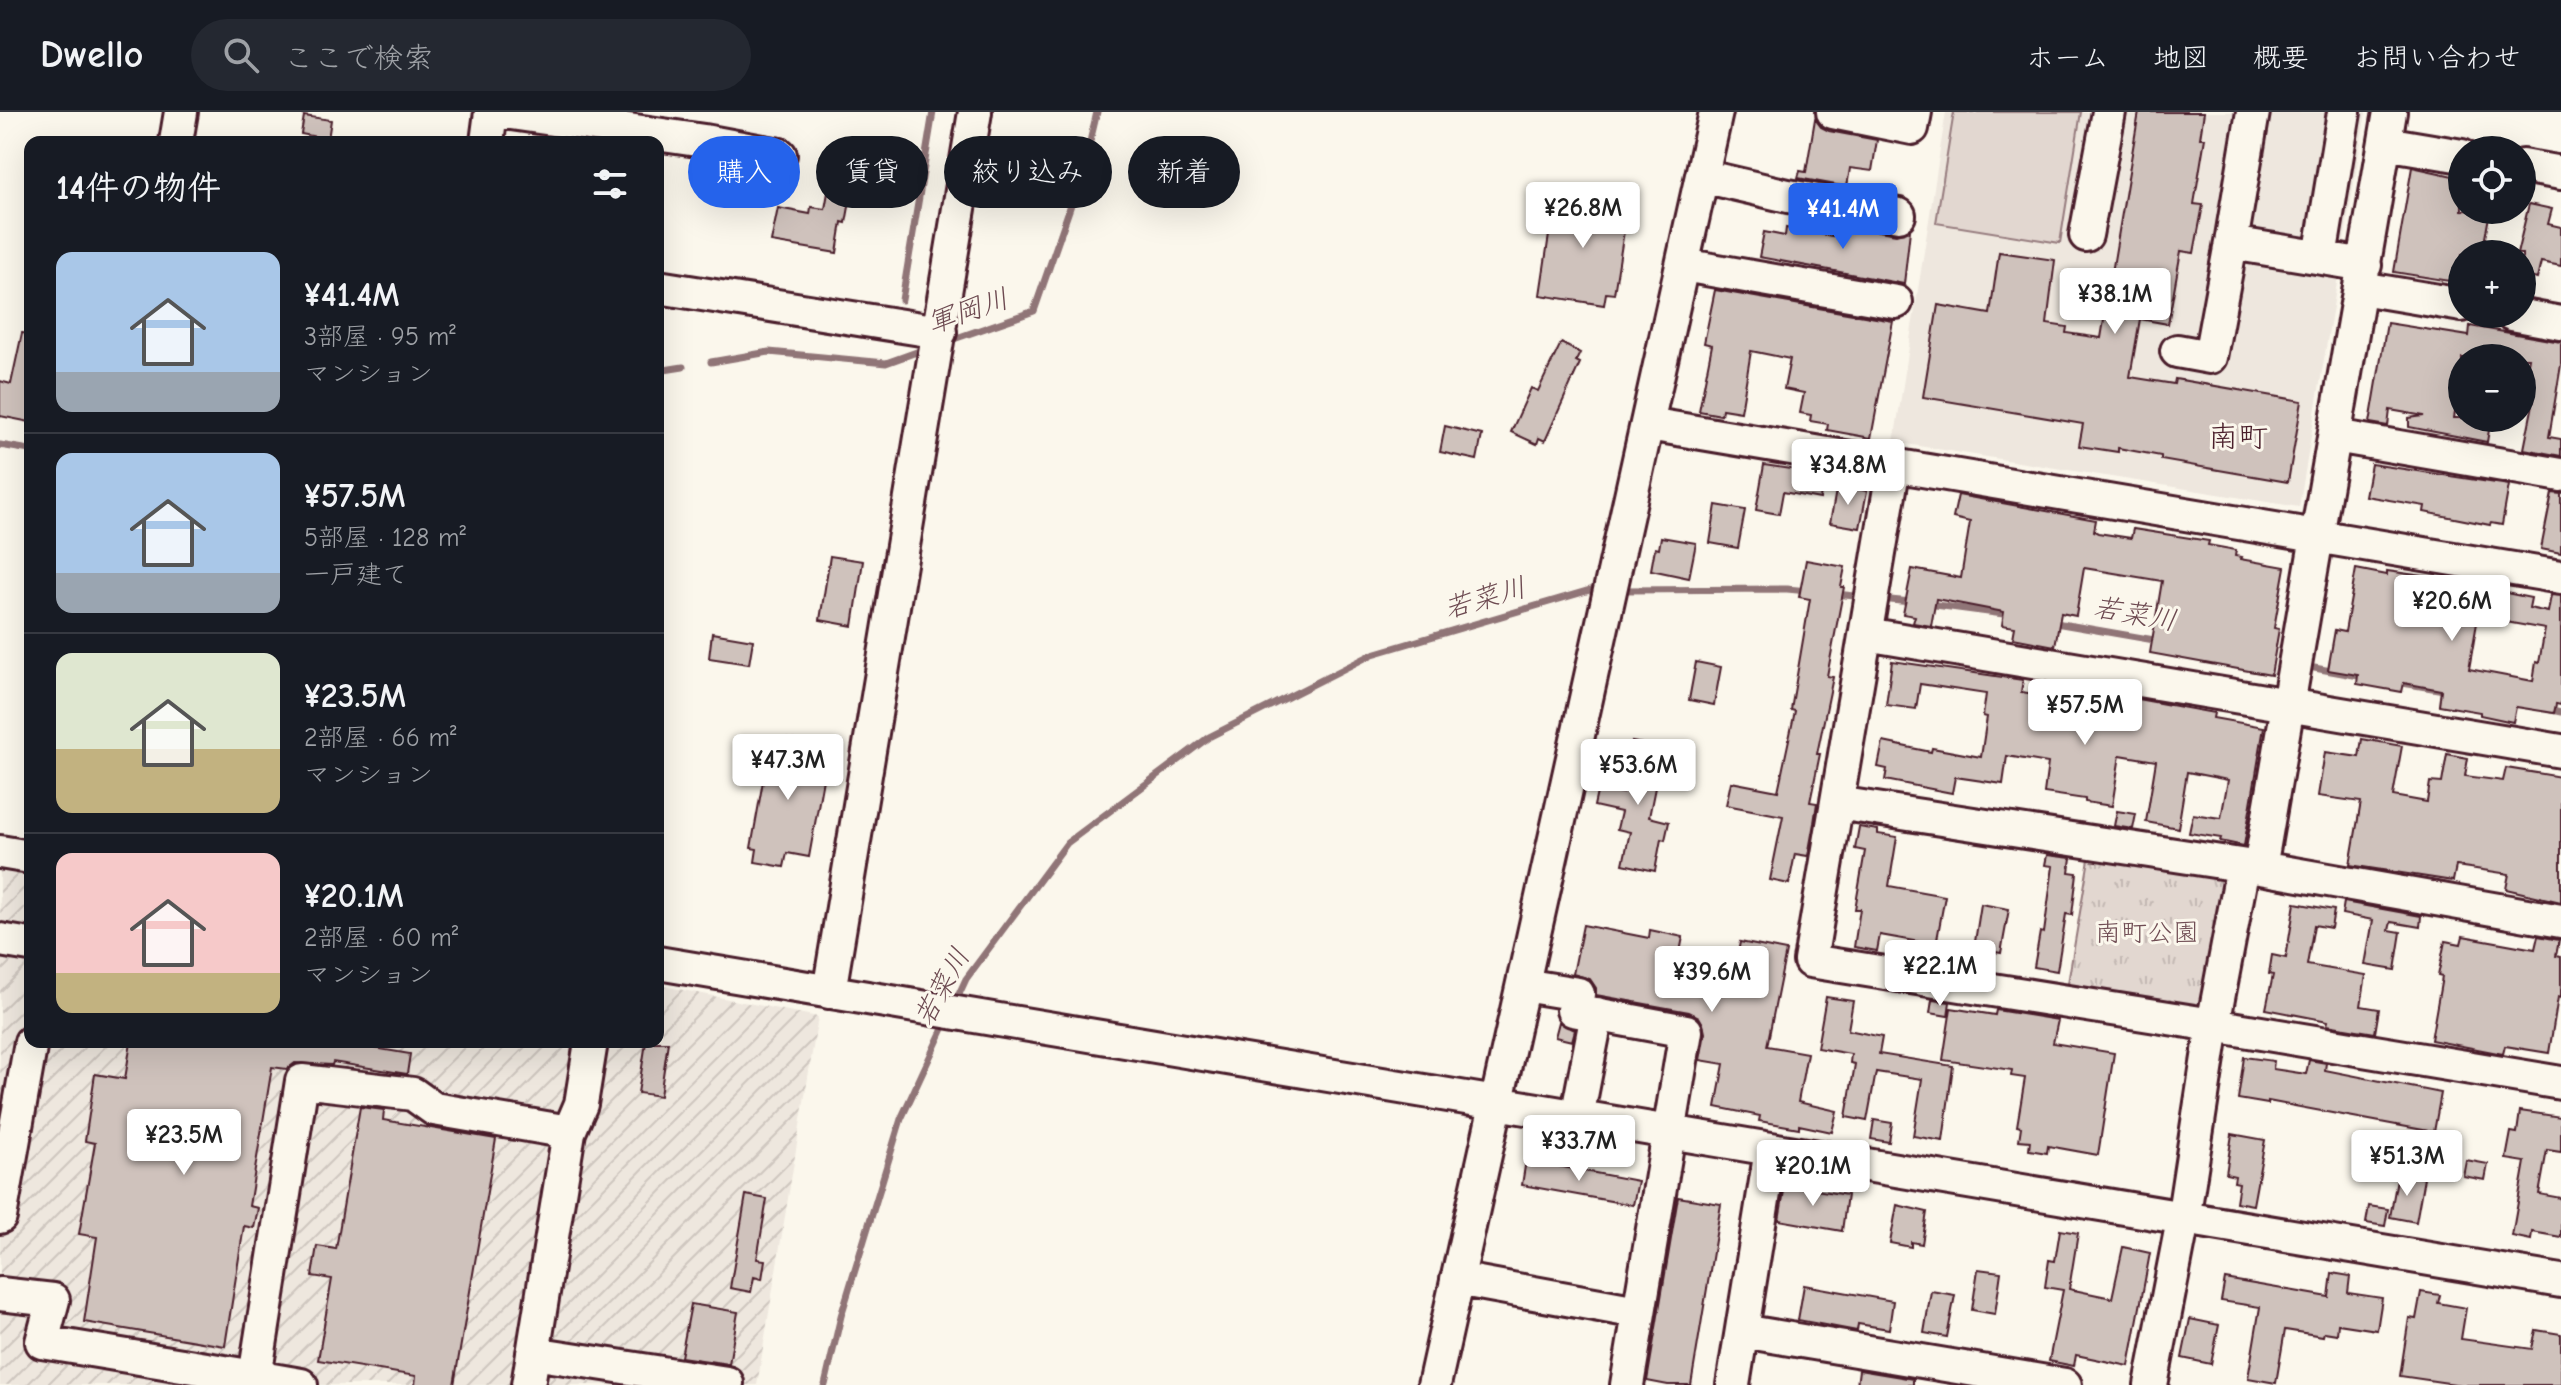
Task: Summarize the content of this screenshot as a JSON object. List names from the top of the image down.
{
  "districts": ["南町"],
  "water": ["軍岡川", "若菜川"],
  "parks": ["南町公園"],
  "page": {
    "header": "Dwello",
    "search": "ここで検索",
    "nav": [
      "ホーム",
      "地図",
      "概要",
      "お問い合わせ"
    ],
    "map_buttons": ["+", "−"],
    "chip": [
      "購入",
      "賃貸",
      "絞り込み",
      "新着"
    ],
    "heading": "14件の物件",
    "price": [
      "¥26.8M",
      "¥41.4M",
      "¥38.1M",
      "¥34.8M",
      "¥20.6M",
      "¥57.5M",
      "¥47.3M",
      "¥53.6M",
      "¥22.1M",
      "¥39.6M",
      "¥23.5M",
      "¥33.7M",
      "¥51.3M",
      "¥20.1M"
    ],
    "list": [
      {
        "name": "¥41.4M",
        "note": "3部屋 · 95 m² · マンション"
      },
      {
        "name": "¥57.5M",
        "note": "5部屋 · 128 m² · 一戸建て"
      },
      {
        "name": "¥23.5M",
        "note": "2部屋 · 66 m² · マンション"
      },
      {
        "name": "¥20.1M",
        "note": "2部屋 · 60 m² · マンション"
      }
    ]
  }
}
